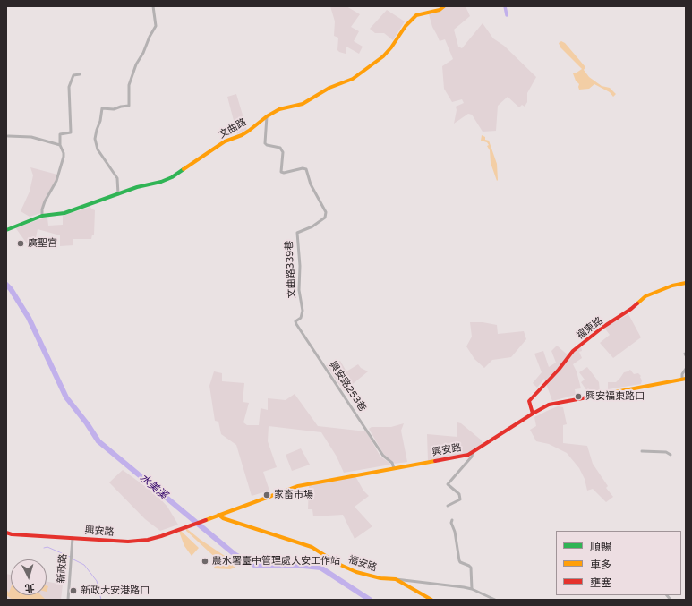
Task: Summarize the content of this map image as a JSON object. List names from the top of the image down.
{
  "streets": {
    "street": [
      "文曲路",
      "文曲路339巷",
      "福東路",
      "興安路253巷",
      "興安路",
      "福安路",
      "新政路"
    ]
  },
  "crossings": [
    ["文曲路", "文曲路339巷"],
    ["文曲路339巷", "興安路253巷"],
    ["福東路", "興安路"],
    ["興安路253巷", "興安路"],
    ["興安路", "福安路"],
    ["興安路", "新政路"]
  ],
  "water": ["水美溪"],
  "places": [
    "廣聖宮",
    "興安福東路口",
    "家畜市場",
    "農水署臺中管理處大安工作站",
    "新政大安港路口"
  ],
  "legend": ["順暢", "車多", "壅塞"],
  "north": "bottom"
}
